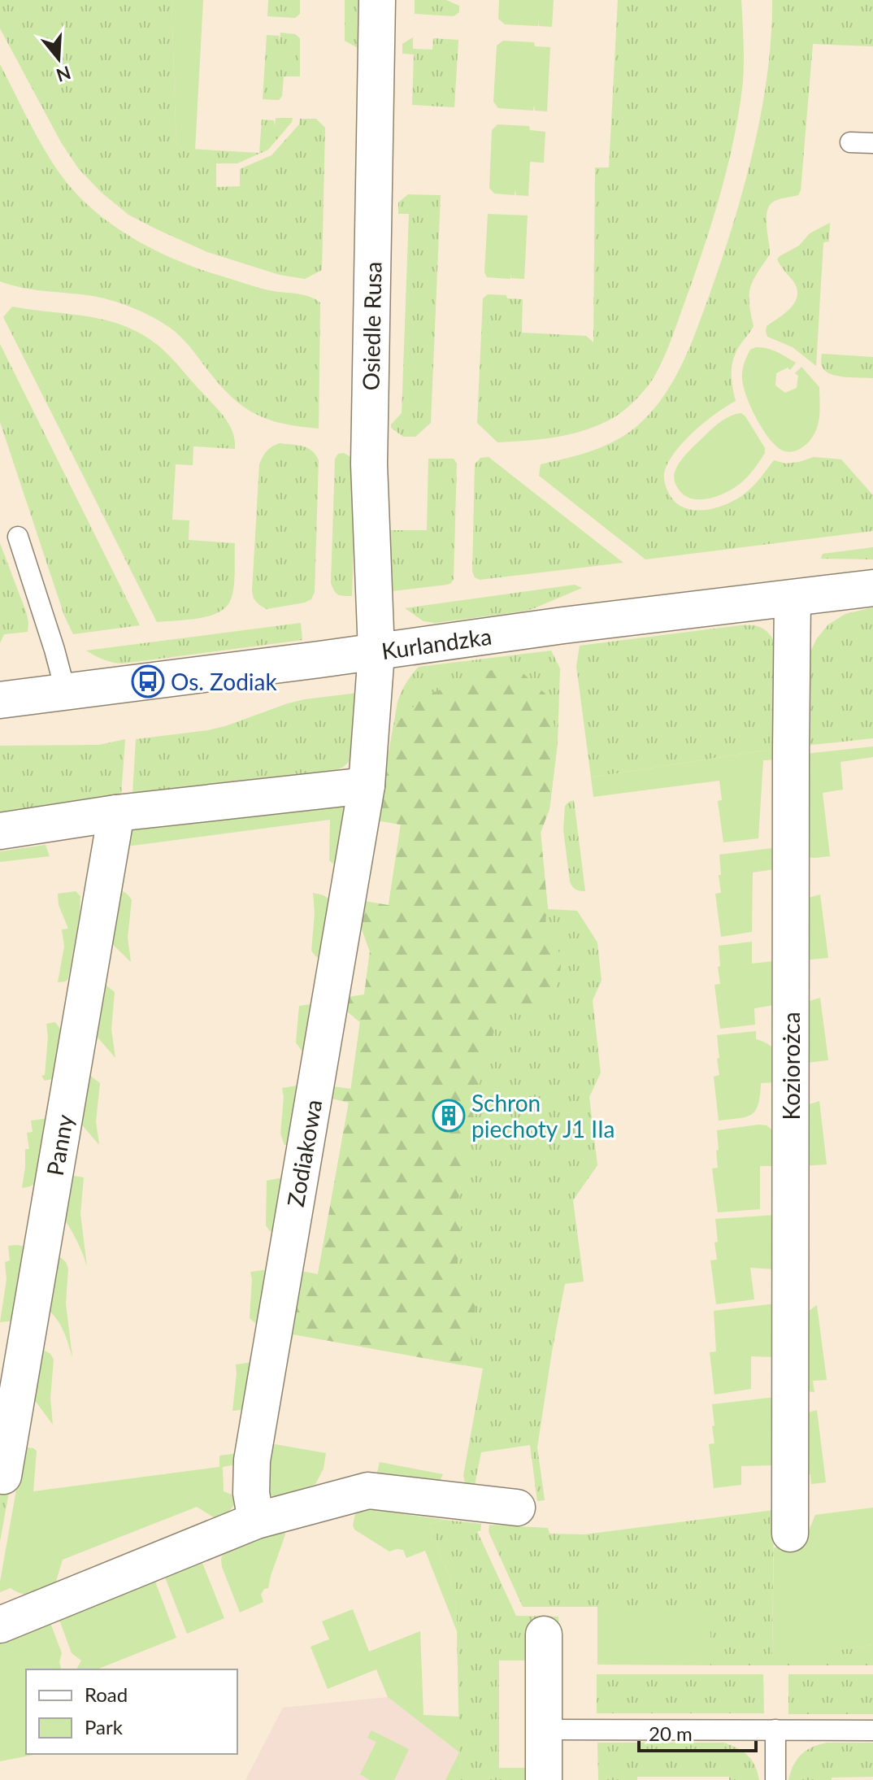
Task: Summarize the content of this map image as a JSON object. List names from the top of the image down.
{
  "streets": {
    "street": [
      "Osiedle Rusa",
      "Kurlandzka",
      "Koziorożca",
      "Panny",
      "Zodiakowa"
    ]
  },
  "crossings": [
    ["Osiedle Rusa", "Kurlandzka"],
    ["Osiedle Rusa", "Zodiakowa"],
    ["Kurlandzka", "Koziorożca"],
    ["Kurlandzka", "Zodiakowa"]
  ],
  "places": {
    "bus stop": ["Os. Zodiak"],
    "building": ["Schron piechoty J1 IIa"]
  },
  "legend": ["Road", "Park"],
  "scale_bar": "20 m",
  "north": "bottom"
}
